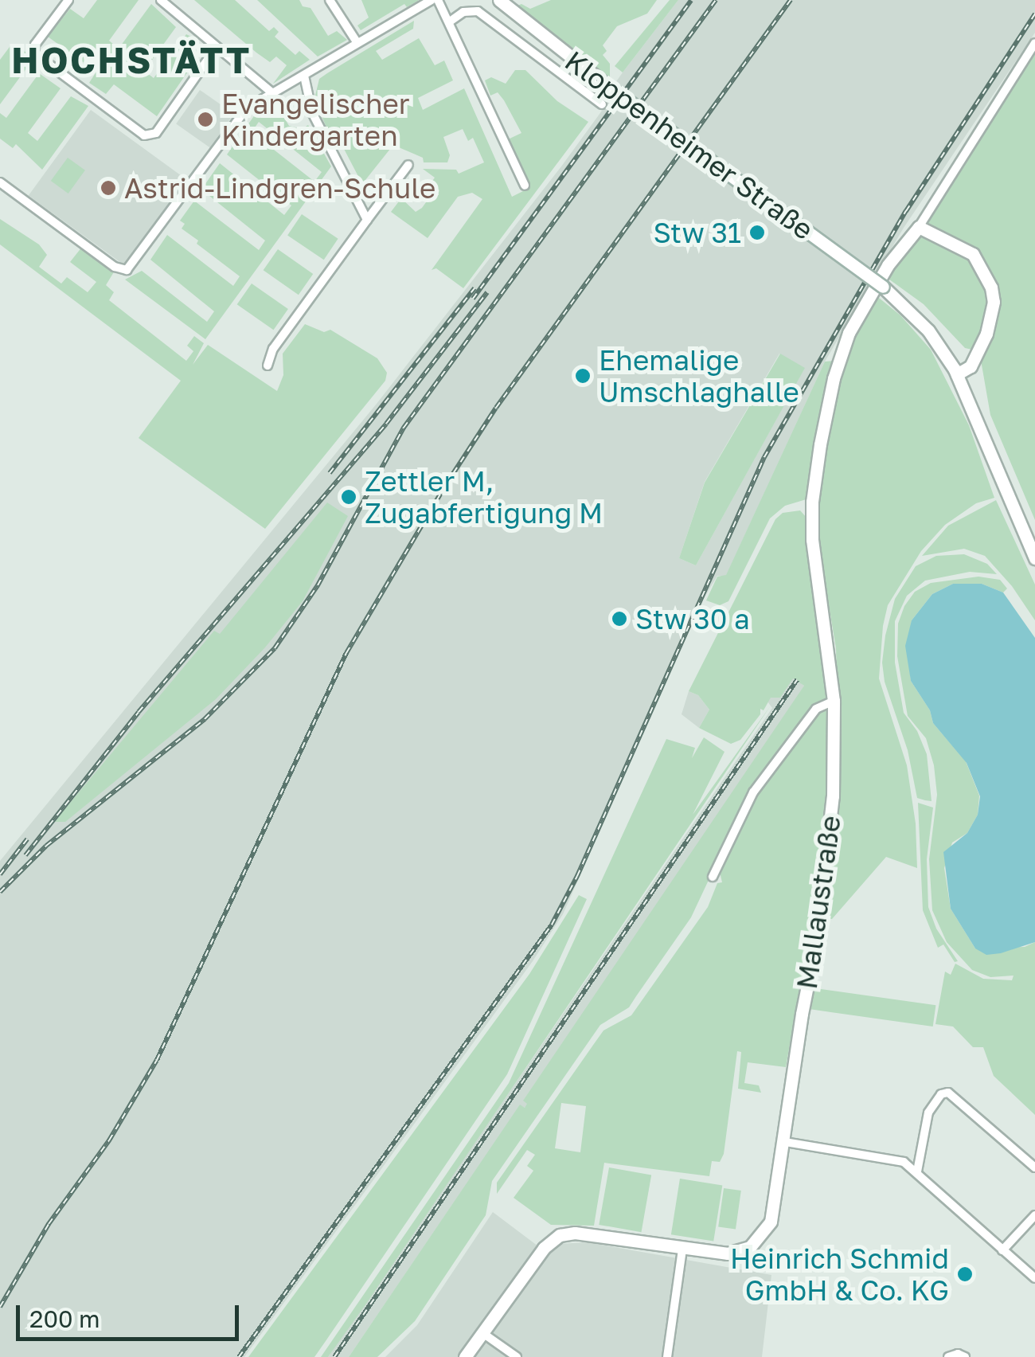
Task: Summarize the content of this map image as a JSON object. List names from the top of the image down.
{
  "streets": {
    "street": ["Kloppenheimer Straße", "Mallaustraße"]
  },
  "districts": ["HOCHSTÄTT"],
  "places": [
    "Evangelischer Kindergarten",
    "Astrid-Lindgren-Schule",
    "Stw 31",
    "Ehemalige Umschlaghalle",
    "Zettler M, Zugabfertigung M",
    "Stw 30 a",
    "Heinrich Schmid GmbH & Co. KG"
  ],
  "scale_bar": "200 m"
}
